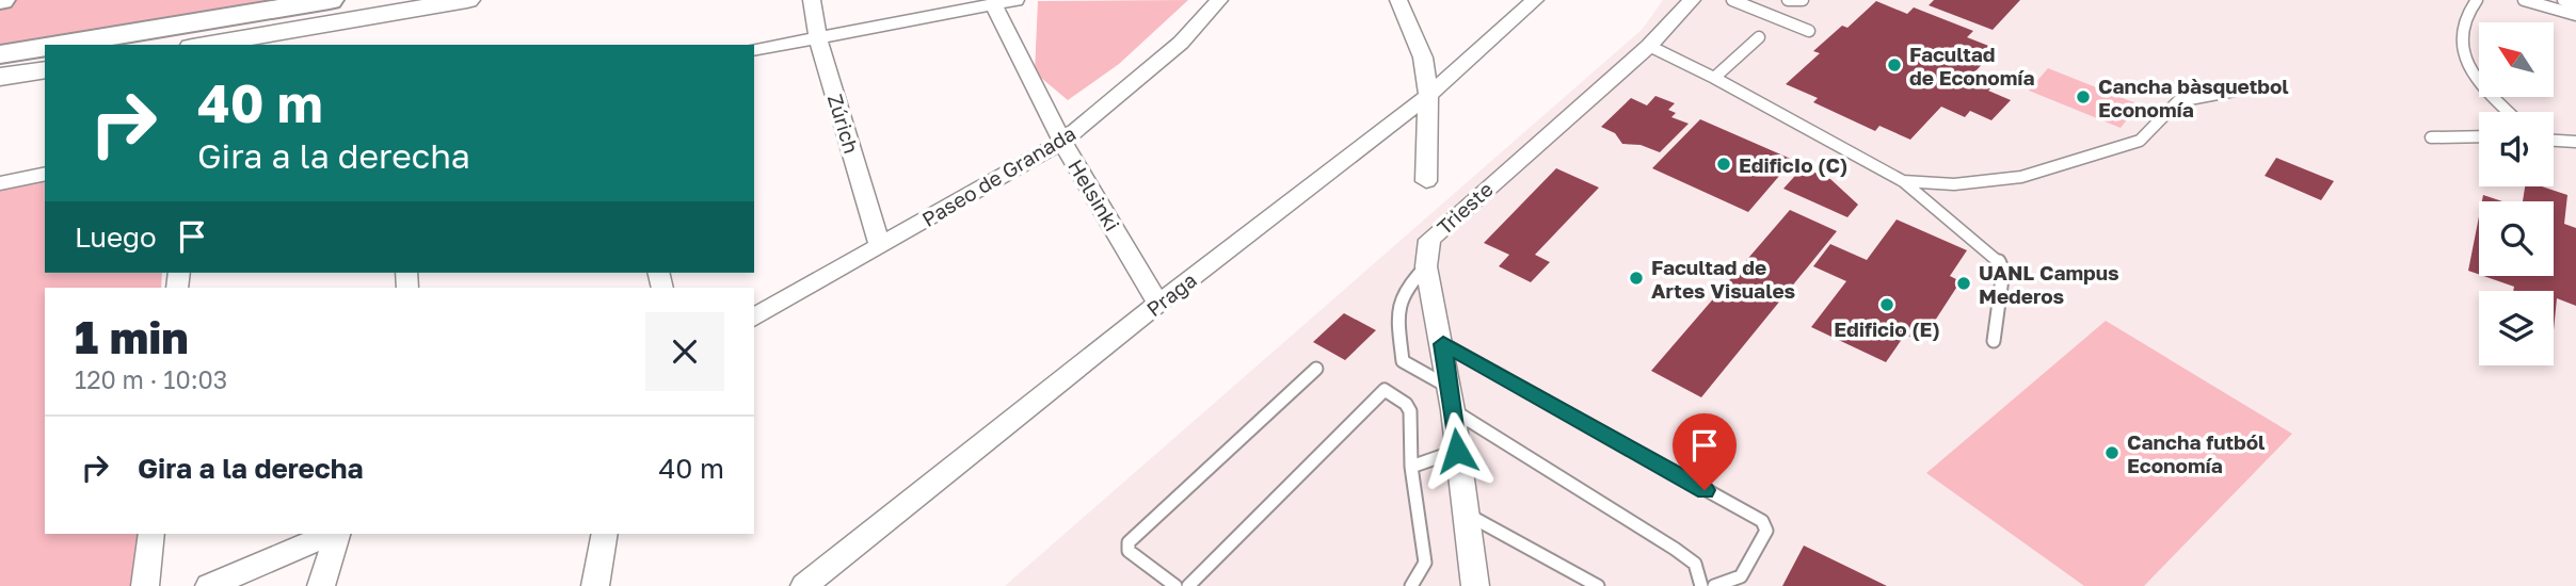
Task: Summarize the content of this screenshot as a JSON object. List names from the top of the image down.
{
  "streets": {
    "street": [
      "Zúrich",
      "Paseo de Granada",
      "Helsinki",
      "Trieste",
      "Praga"
    ]
  },
  "crossings": [
    ["Zúrich", "Paseo de Granada"],
    ["Paseo de Granada", "Helsinki"],
    ["Helsinki", "Praga"]
  ],
  "places": [
    "Facultad de Economía",
    "Cancha bàsquetbol Economía",
    "EdificIo (C)",
    "Facultad de Artes Visuales",
    "UANL Campus Mederos",
    "Edificio (E)",
    "Cancha futból Economía"
  ],
  "north": "top left",
  "page": {
    "turn": ["40 m", "Gira a la derecha"],
    "then": "Luego",
    "heading": ["1 min", "120 m · 10:03"],
    "list": [
      {
        "name": "Gira a la derecha",
        "value": "40 m"
      }
    ]
  }
}
